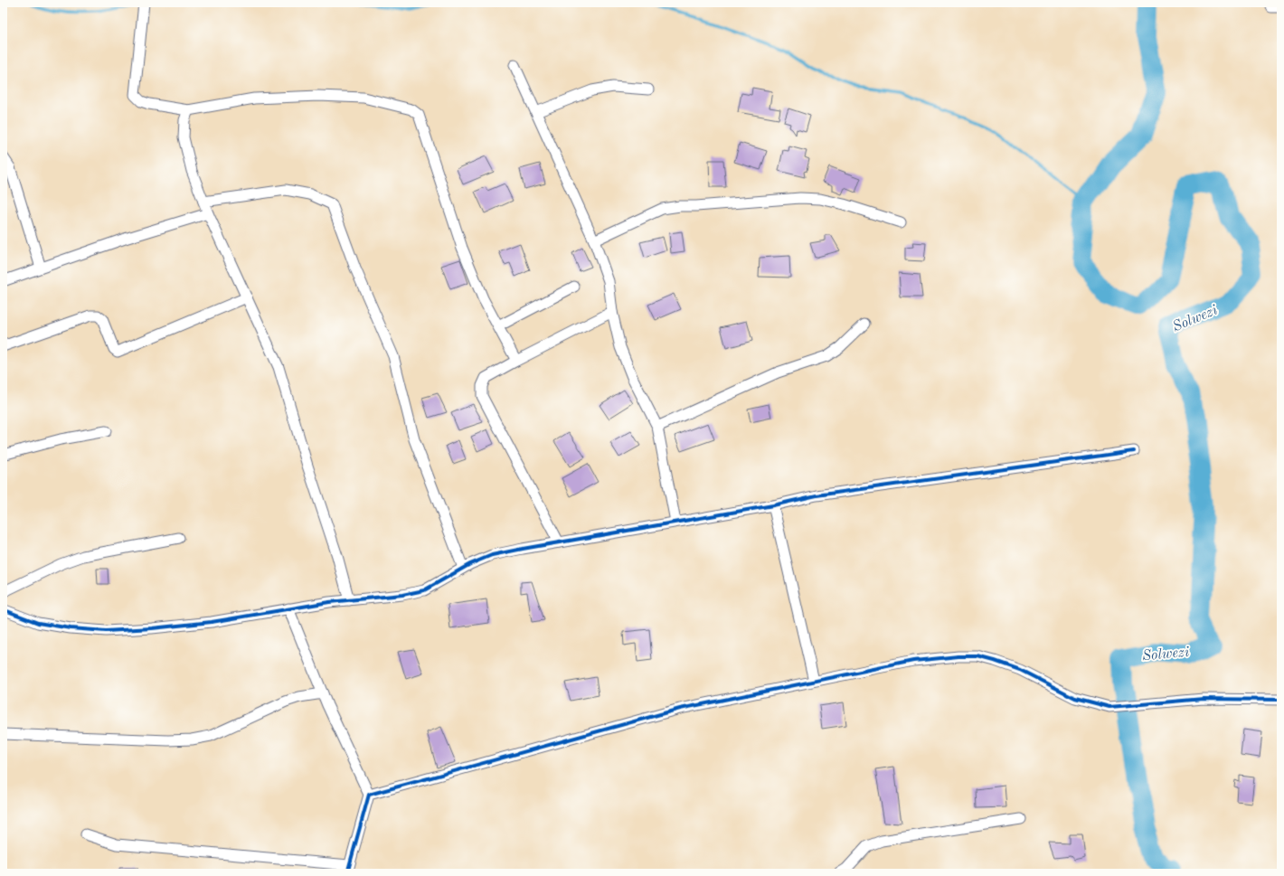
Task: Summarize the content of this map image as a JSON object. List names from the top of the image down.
{
  "water": ["Solwezi"]
}
